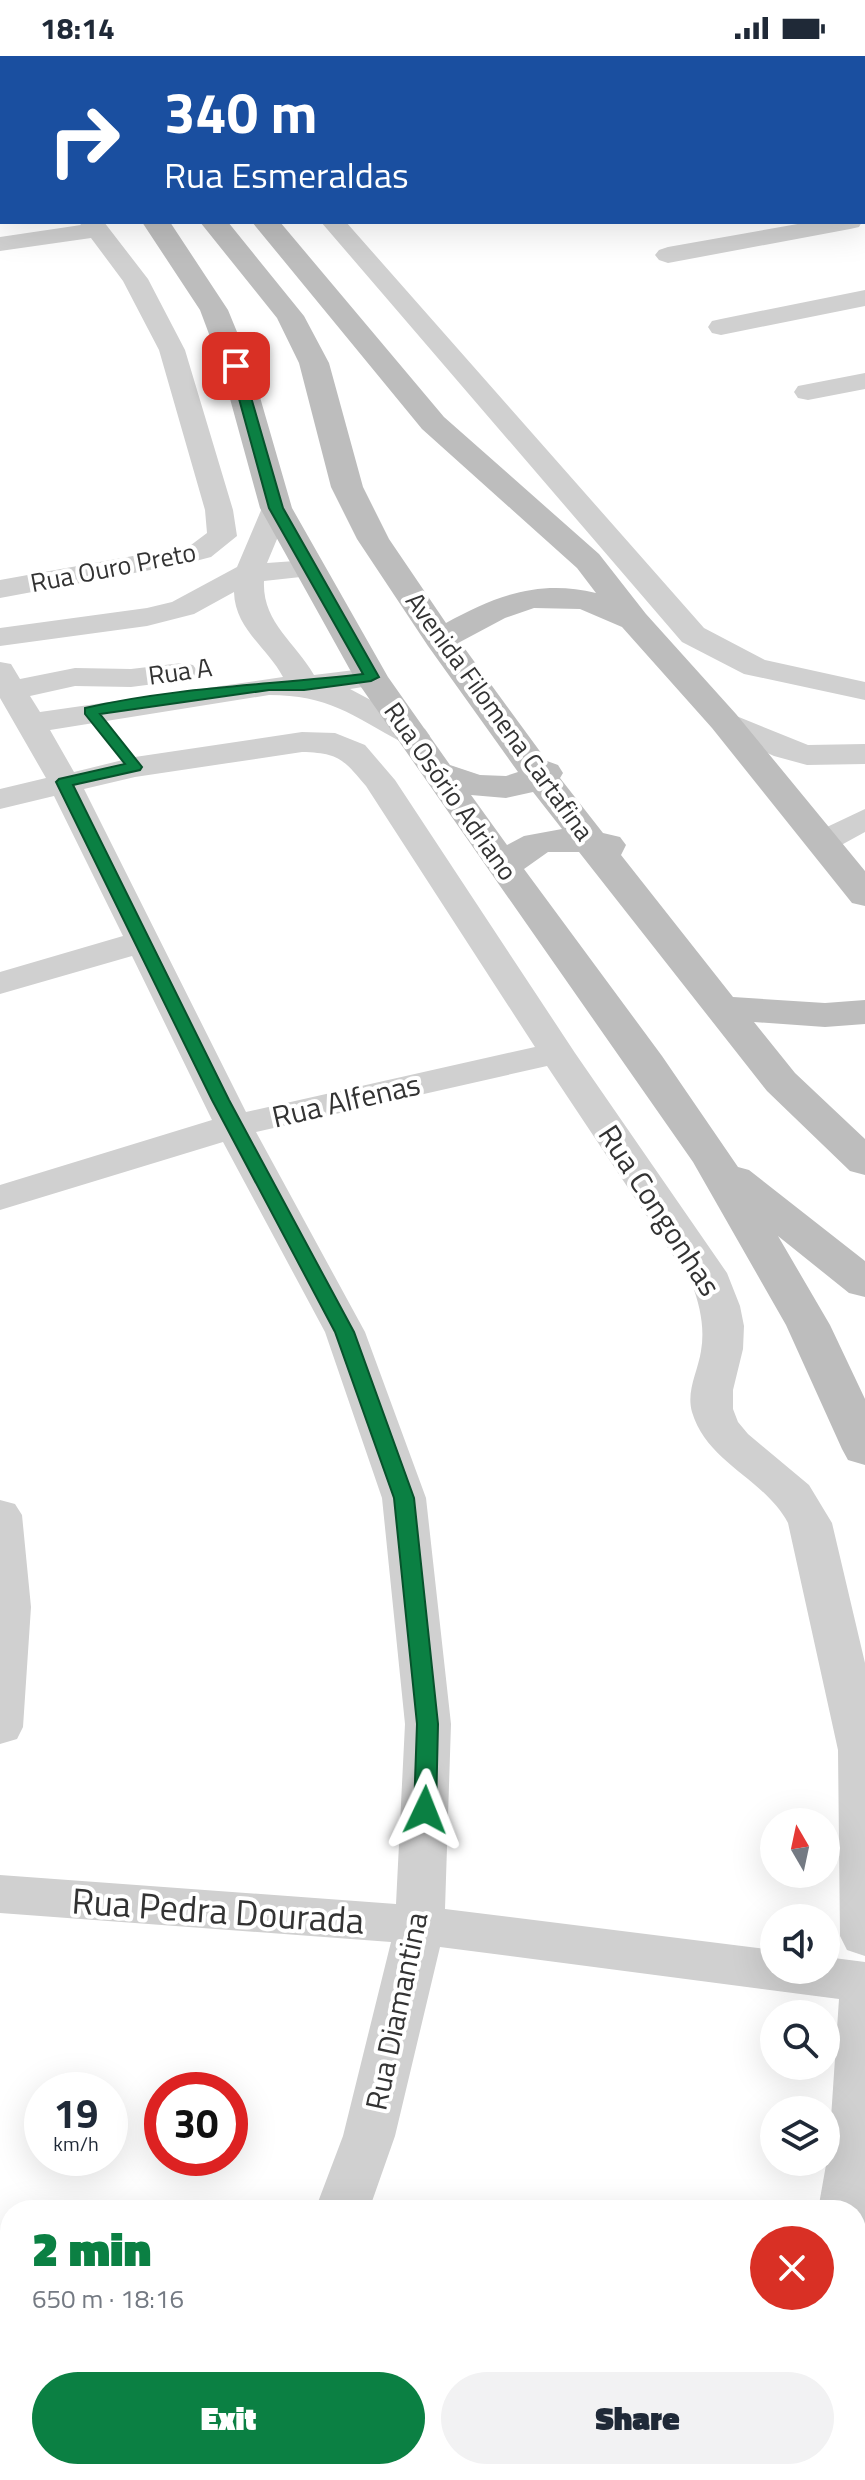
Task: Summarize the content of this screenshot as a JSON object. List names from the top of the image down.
{
  "streets": {
    "main road": ["Avenida Filomena Cartafina", "Rua Osório Adriano"],
    "street": [
      "Rua Ouro Preto",
      "Rua A",
      "Rua Alfenas",
      "Rua Congonhas",
      "Rua Pedra Dourada",
      "Rua Diamantina"
    ]
  },
  "crossings": [
    ["Rua A", "Rua Osório Adriano"],
    ["Rua A", "Rua Diamantina"],
    ["Rua Alfenas", "Rua Congonhas"],
    ["Rua Alfenas", "Rua Diamantina"],
    ["Rua Pedra Dourada", "Rua Diamantina"]
  ],
  "north": "top",
  "page": {
    "status": "18:14",
    "turn": ["340 m", "Rua Esmeraldas"],
    "speed": "19 km/h",
    "limit": "30",
    "heading": ["2 min", "650 m · 18:16"],
    "buttons": ["Exit", "Share"]
  }
}
